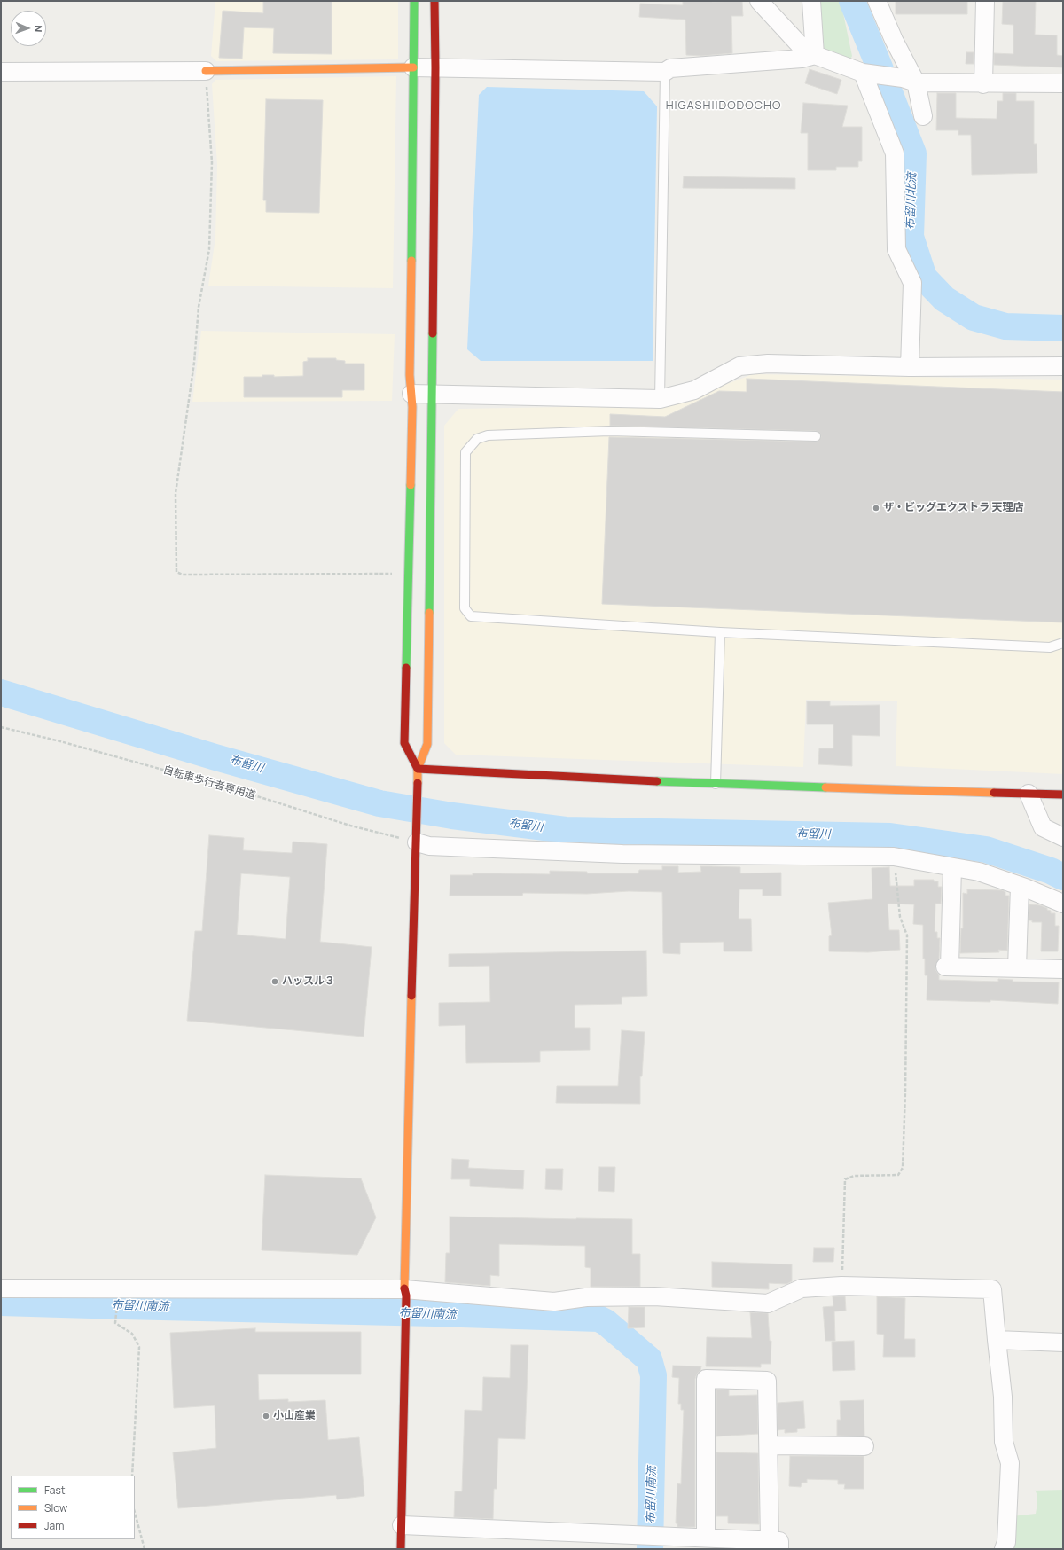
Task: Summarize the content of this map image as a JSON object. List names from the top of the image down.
{
  "streets": {
    "path": ["自転車歩行者専用道"]
  },
  "districts": ["HIGASHIIDODOCHO"],
  "water": ["布留川北流", "布留川", "布留川南流"],
  "places": ["ザ・ビッグエクストラ 天理店", "ハッスル３", "小山産業"],
  "legend": ["Fast", "Slow", "Jam"],
  "north": "right"
}
